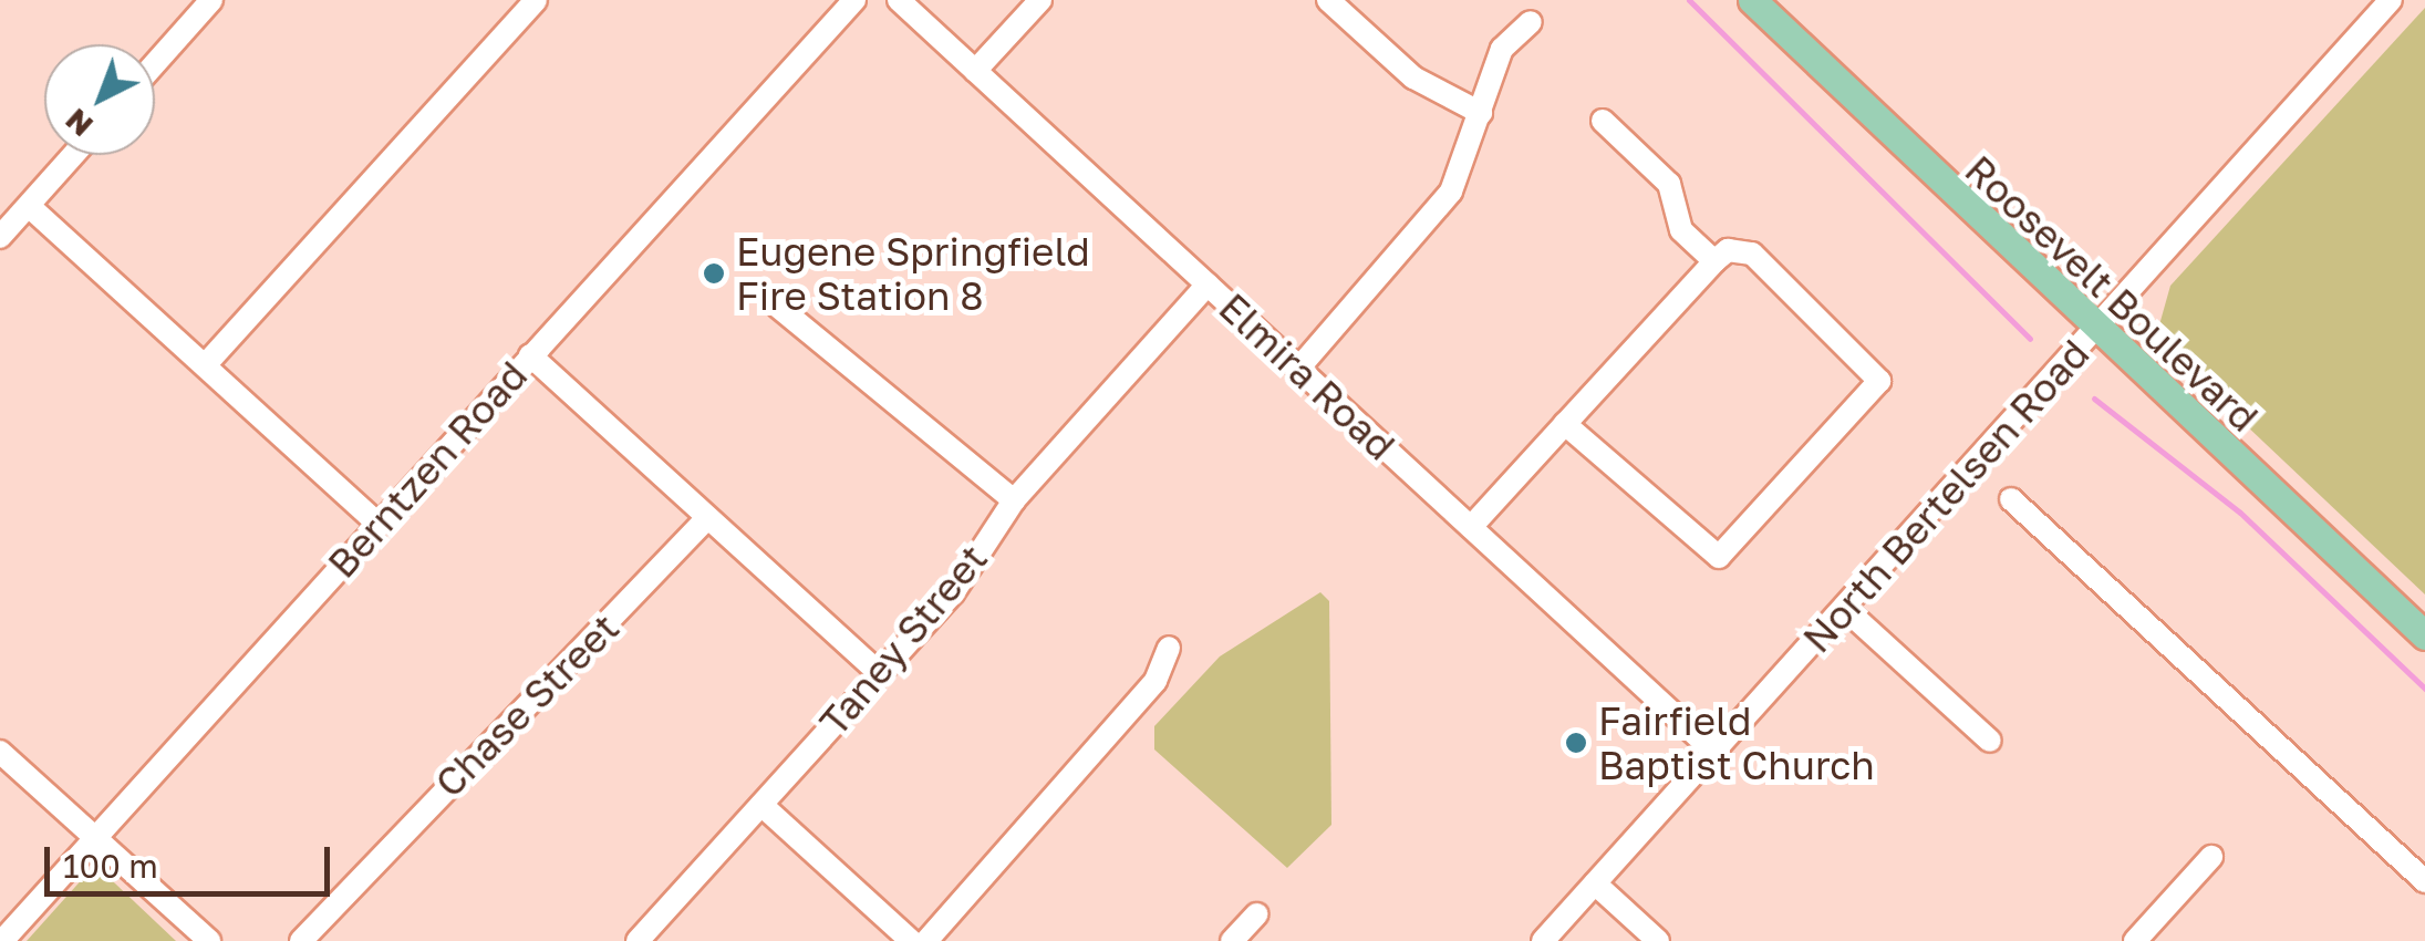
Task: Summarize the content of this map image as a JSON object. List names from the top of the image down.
{
  "streets": {
    "main road": ["Roosevelt Boulevard"],
    "street": [
      "Elmira Road",
      "Berntzen Road",
      "North Bertelsen Road",
      "Taney Street",
      "Chase Street"
    ]
  },
  "crossings": [
    ["Roosevelt Boulevard", "North Bertelsen Road"],
    ["Elmira Road", "North Bertelsen Road"],
    ["Elmira Road", "Taney Street"]
  ],
  "places": ["Eugene Springfield Fire Station 8", "Fairfield Baptist Church"],
  "scale_bar": "100 m",
  "north": "bottom left"
}
